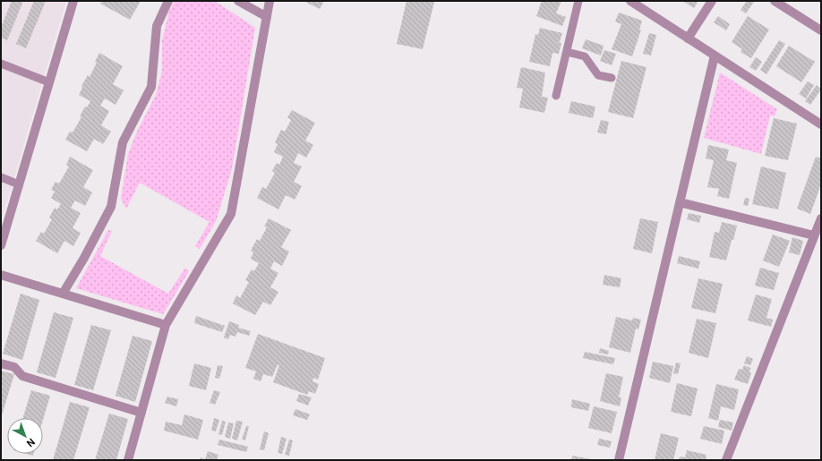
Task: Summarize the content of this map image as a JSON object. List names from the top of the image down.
{
  "north": "bottom right"
}
